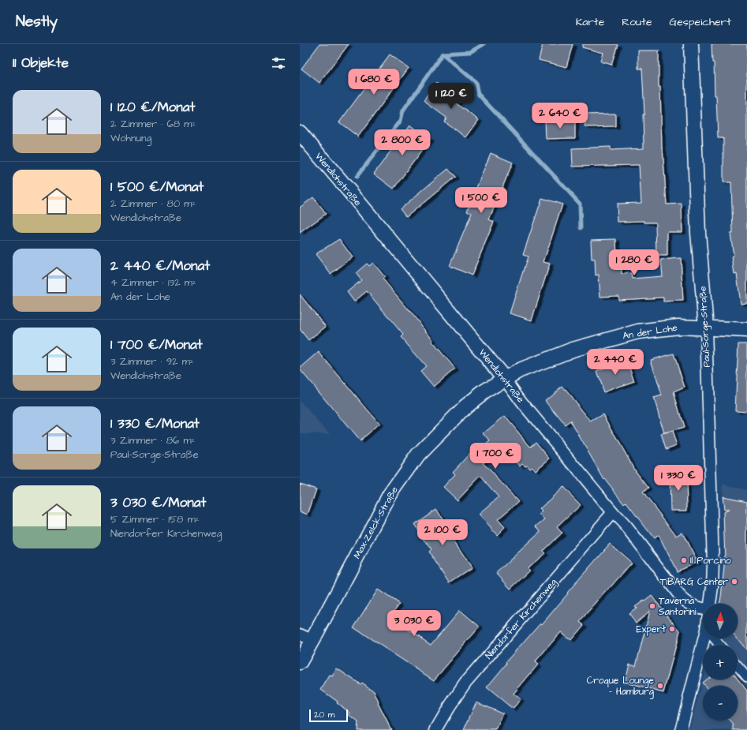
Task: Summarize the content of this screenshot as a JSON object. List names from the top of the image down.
{
  "streets": {
    "street": [
      "Wendlohstraße",
      "Paul-Sorge-Straße",
      "An der Lohe",
      "Max-Zelck-Straße",
      "Niendorfer Kirchenweg"
    ]
  },
  "crossings": [
    ["Wendlohstraße", "An der Lohe"],
    ["Wendlohstraße", "Max-Zelck-Straße"],
    ["Wendlohstraße", "Niendorfer Kirchenweg"],
    ["Paul-Sorge-Straße", "An der Lohe"],
    ["An der Lohe", "Max-Zelck-Straße"]
  ],
  "places": [
    "Il Porcino",
    "TiBARG Center",
    "Taverna Santorini",
    "Expert",
    "Croque Lounge - Hamburg"
  ],
  "scale_bar": "20 m",
  "north": "top",
  "page": {
    "header": "Nestly",
    "nav": ["Karte", "Route", "Gespeichert"],
    "heading": "11 Objekte",
    "price": [
      "1 680 €",
      "1 120 €",
      "2 640 €",
      "2 800 €",
      "1 500 €",
      "1 280 €",
      "2 440 €",
      "1 700 €",
      "1 330 €",
      "2 100 €",
      "3 030 €"
    ],
    "list": [
      {
        "name": "1 120 €/Monat",
        "note": "2 Zimmer · 68 m² · Wohnung"
      },
      {
        "name": "1 500 €/Monat",
        "note": "2 Zimmer · 80 m² · Wendlohstraße"
      },
      {
        "name": "2 440 €/Monat",
        "note": "4 Zimmer · 132 m² · An der Lohe"
      },
      {
        "name": "1 700 €/Monat",
        "note": "3 Zimmer · 92 m² · Wendlohstraße"
      },
      {
        "name": "1 330 €/Monat",
        "note": "3 Zimmer · 86 m² · Paul-Sorge-Straße"
      },
      {
        "name": "3 030 €/Monat",
        "note": "5 Zimmer · 158 m² · Niendorfer Kirchenweg"
      }
    ],
    "map_buttons": ["+", "−"],
    "scale": "20 m"
  }
}
